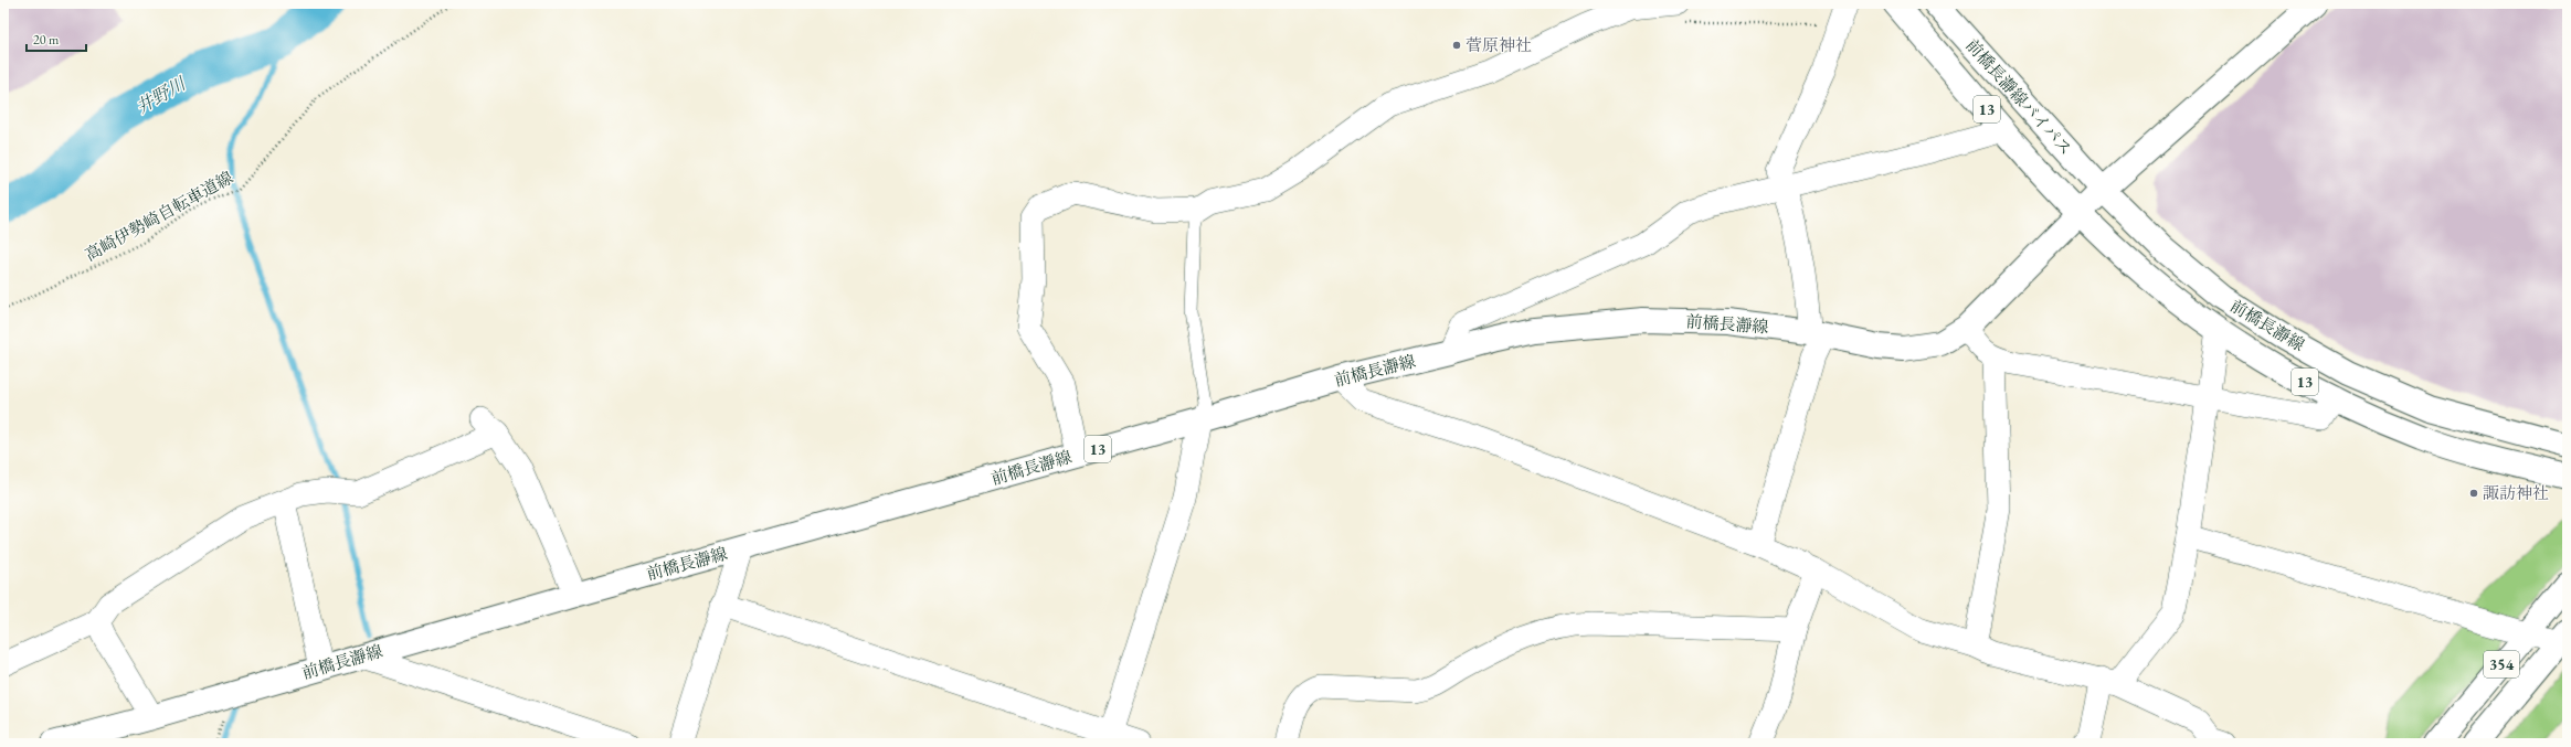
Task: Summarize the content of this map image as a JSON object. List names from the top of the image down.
{
  "streets": {
    "main road": [
      "前橋長瀞線バイパス",
      "13",
      "前橋長瀞線",
      "354"
    ],
    "path": ["高崎伊勢崎自転車道線"]
  },
  "crossings": [
    ["前橋長瀞線バイパス", "前橋長瀞線"]
  ],
  "water": ["井野川"],
  "places": ["菅原神社", "諏訪神社"],
  "scale_bar": "20 m"
}
